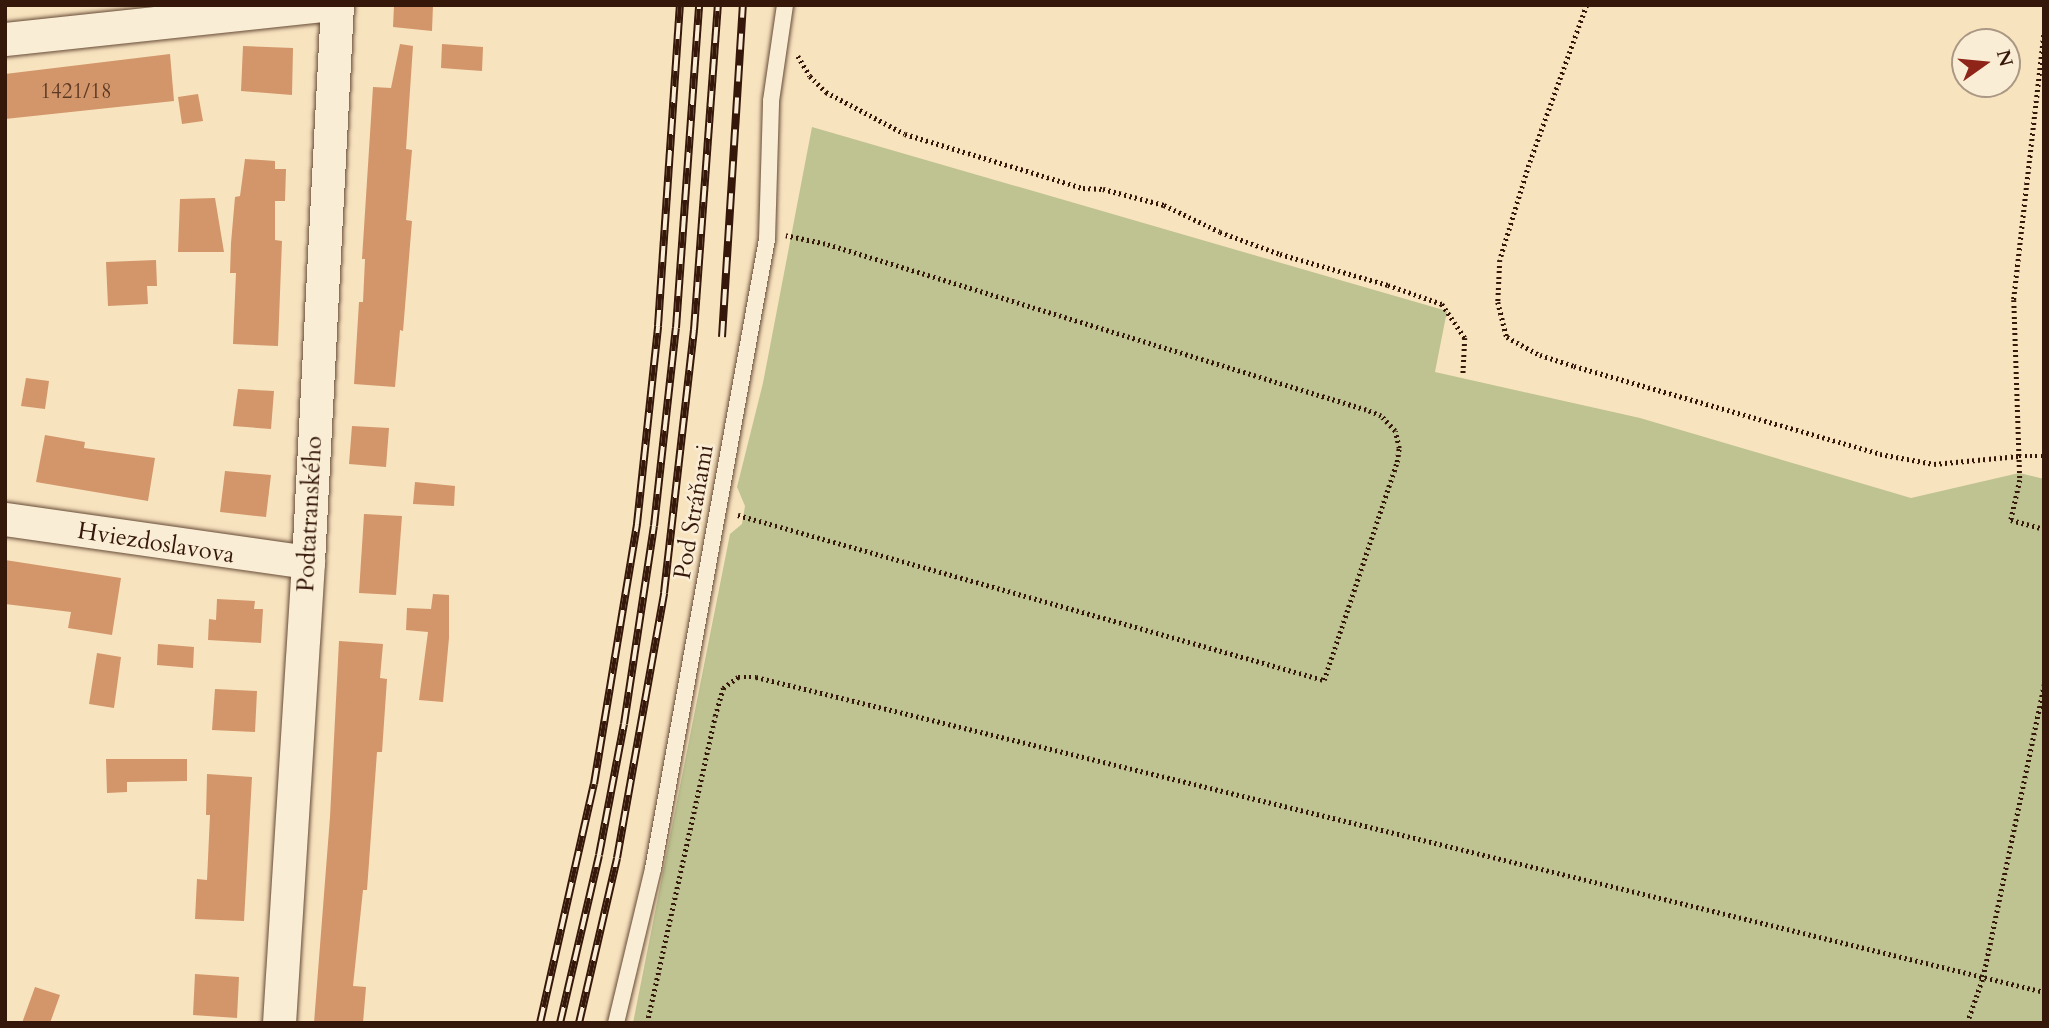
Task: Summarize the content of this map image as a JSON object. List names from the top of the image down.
{
  "streets": {
    "street": ["Podtatranského", "Hviezdoslavova"],
    "lane": ["Pod Stráňami"]
  },
  "crossings": [
    ["Podtatranského", "Hviezdoslavova"]
  ],
  "house_numbers": ["1421/18"],
  "north": "right"
}
